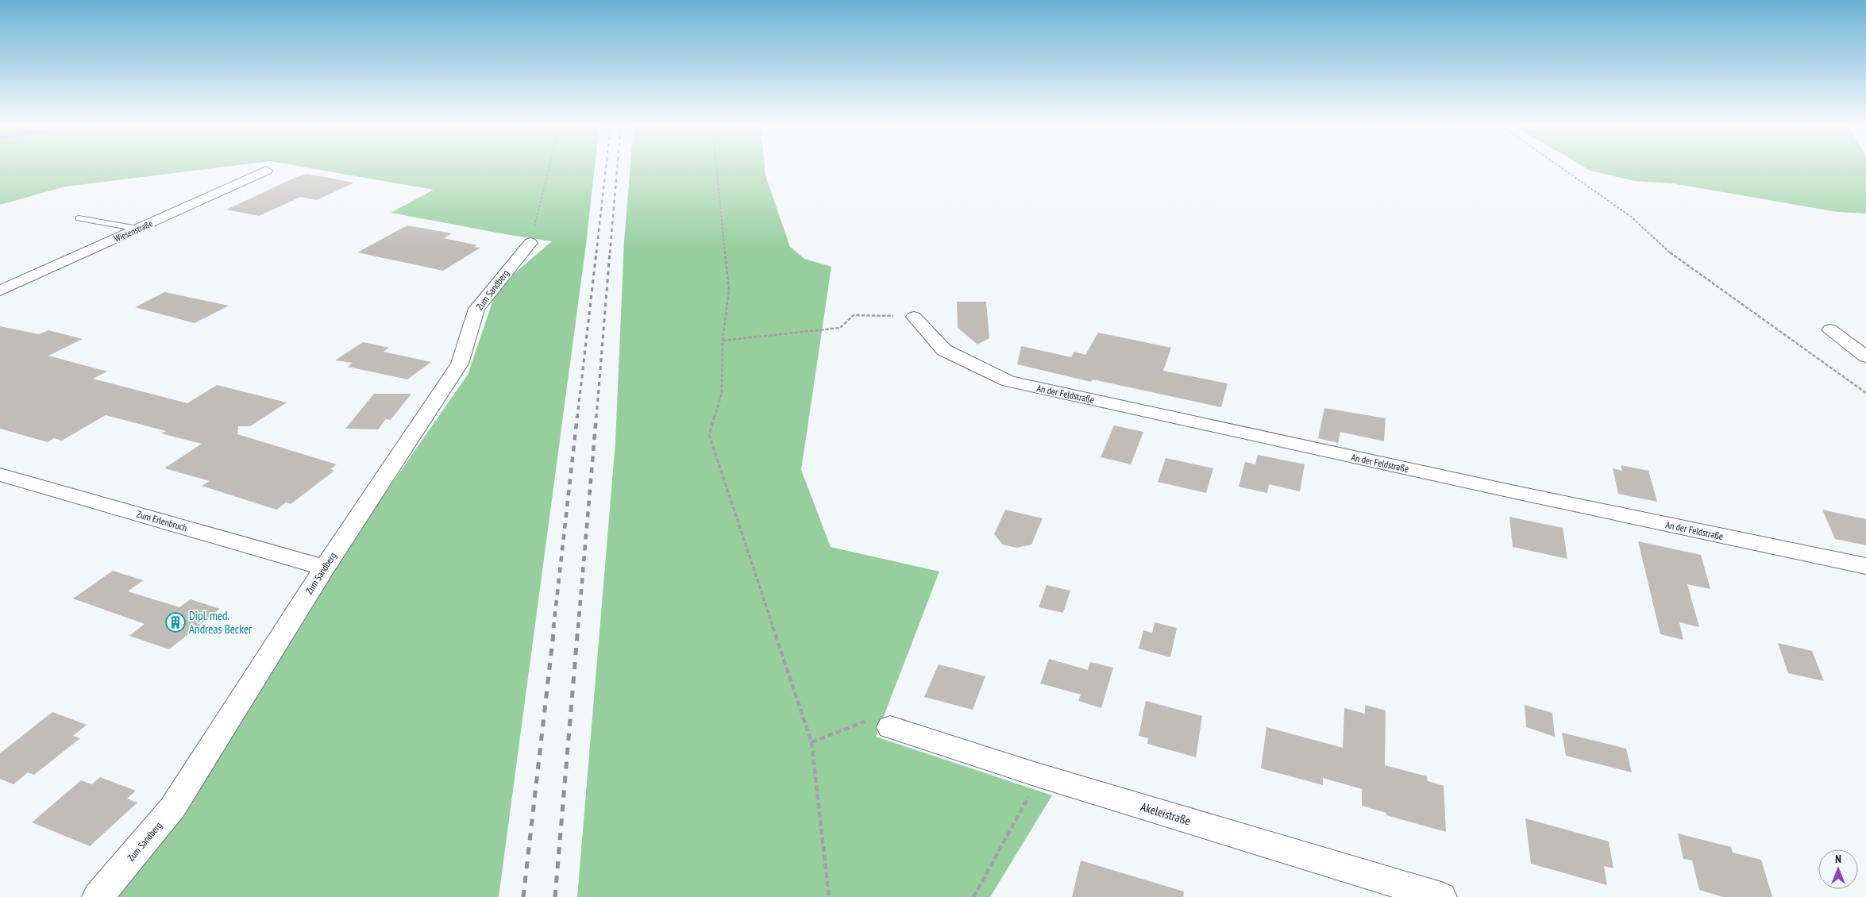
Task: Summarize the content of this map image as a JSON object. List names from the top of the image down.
{
  "streets": {
    "street": [
      "Wiesenstraße",
      "Zum Sandberg",
      "An der Feldstraße",
      "Zum Erlenbruch",
      "Akeleistraße"
    ]
  },
  "crossings": [
    ["Zum Sandberg", "Zum Erlenbruch"]
  ],
  "places": {
    "building": ["Dipl. med. Andreas Becker"]
  },
  "north": "top"
}
